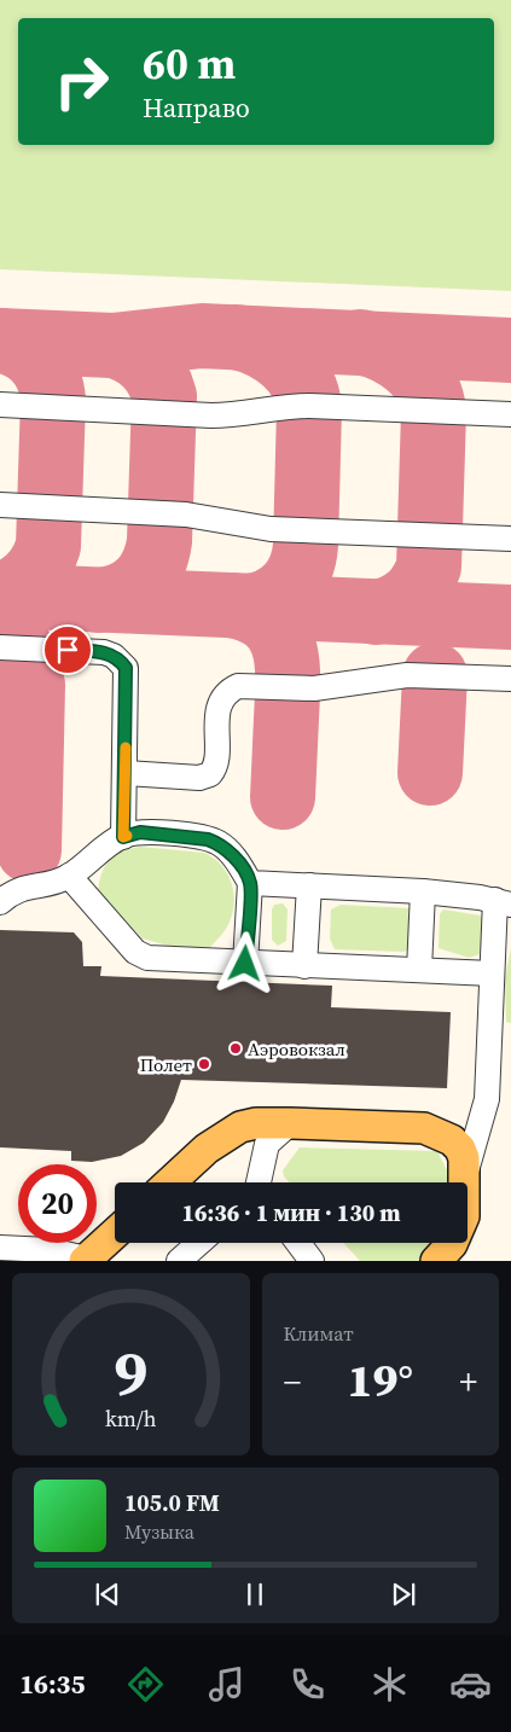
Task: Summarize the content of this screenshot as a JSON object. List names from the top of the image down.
{
  "places": ["Аэровокзал", "Полет"],
  "page": {
    "turn": ["60 m", "Направо"],
    "limit": "20",
    "trip": "16:36 · 1 мин · 130 m",
    "tile": "Климат",
    "heat": ["−", "19°", "+"],
    "song": ["105.0 FM", "Музыка"],
    "tabs": "16:35",
    "gauge": ["9", "km/h"]
  }
}
